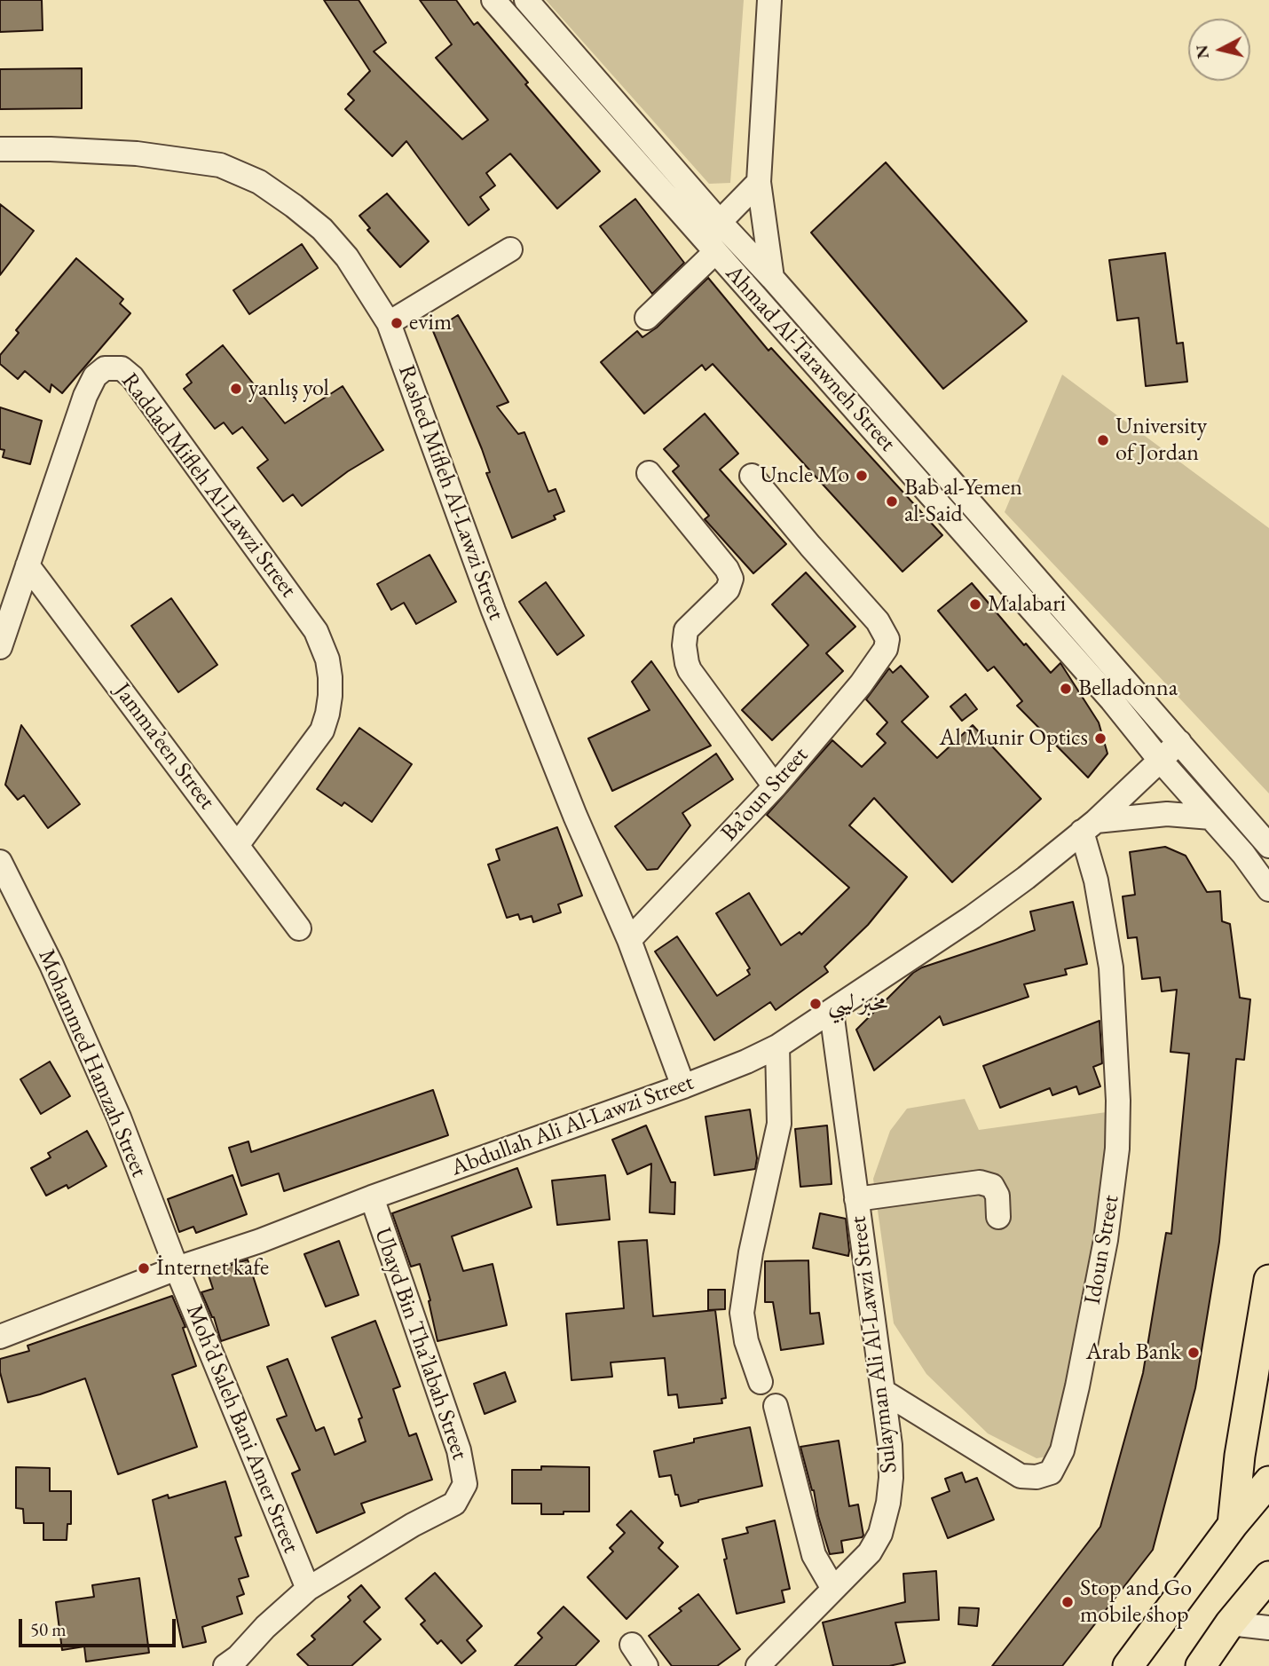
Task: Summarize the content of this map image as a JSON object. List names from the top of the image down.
{
  "streets": {
    "street": [
      "Ahmad Al-Tarawneh Street",
      "Raddad Mifleh Al-Lawzi Street",
      "Rashed Mifleh Al-Lawzi Street",
      "Jamma’een Street",
      "Ba’oun Street",
      "Mohammed Hamzah Street",
      "Abdullah Ali Al-Lawzi Street",
      "Idoun Street",
      "Ubayd Bin Tha’labah Street",
      "Sulayman Ali Al-Lawzi Street",
      "Moh’d Saleh Bani Amer Street"
    ]
  },
  "crossings": [
    ["Ahmad Al-Tarawneh Street", "Abdullah Ali Al-Lawzi Street"],
    ["Raddad Mifleh Al-Lawzi Street", "Jamma’een Street"],
    ["Rashed Mifleh Al-Lawzi Street", "Ba’oun Street"],
    ["Rashed Mifleh Al-Lawzi Street", "Abdullah Ali Al-Lawzi Street"],
    ["Mohammed Hamzah Street", "Abdullah Ali Al-Lawzi Street"],
    ["Mohammed Hamzah Street", "Moh’d Saleh Bani Amer Street"],
    ["Abdullah Ali Al-Lawzi Street", "Idoun Street"],
    ["Abdullah Ali Al-Lawzi Street", "Ubayd Bin Tha’labah Street"],
    ["Abdullah Ali Al-Lawzi Street", "Sulayman Ali Al-Lawzi Street"],
    ["Abdullah Ali Al-Lawzi Street", "Moh’d Saleh Bani Amer Street"],
    ["Idoun Street", "Sulayman Ali Al-Lawzi Street"],
    ["Ubayd Bin Tha’labah Street", "Moh’d Saleh Bani Amer Street"]
  ],
  "places": [
    "evim",
    "yanlış yol",
    "University of Jordan",
    "Uncle Mo",
    "Bab al-Yemen al-Said",
    "Malabari",
    "Belladonna",
    "Al Munir Optics",
    "مخبز ليبي",
    "İnternet kafe",
    "Arab Bank",
    "Stop and Go mobile shop"
  ],
  "scale_bar": "50 m",
  "north": "left"
}
